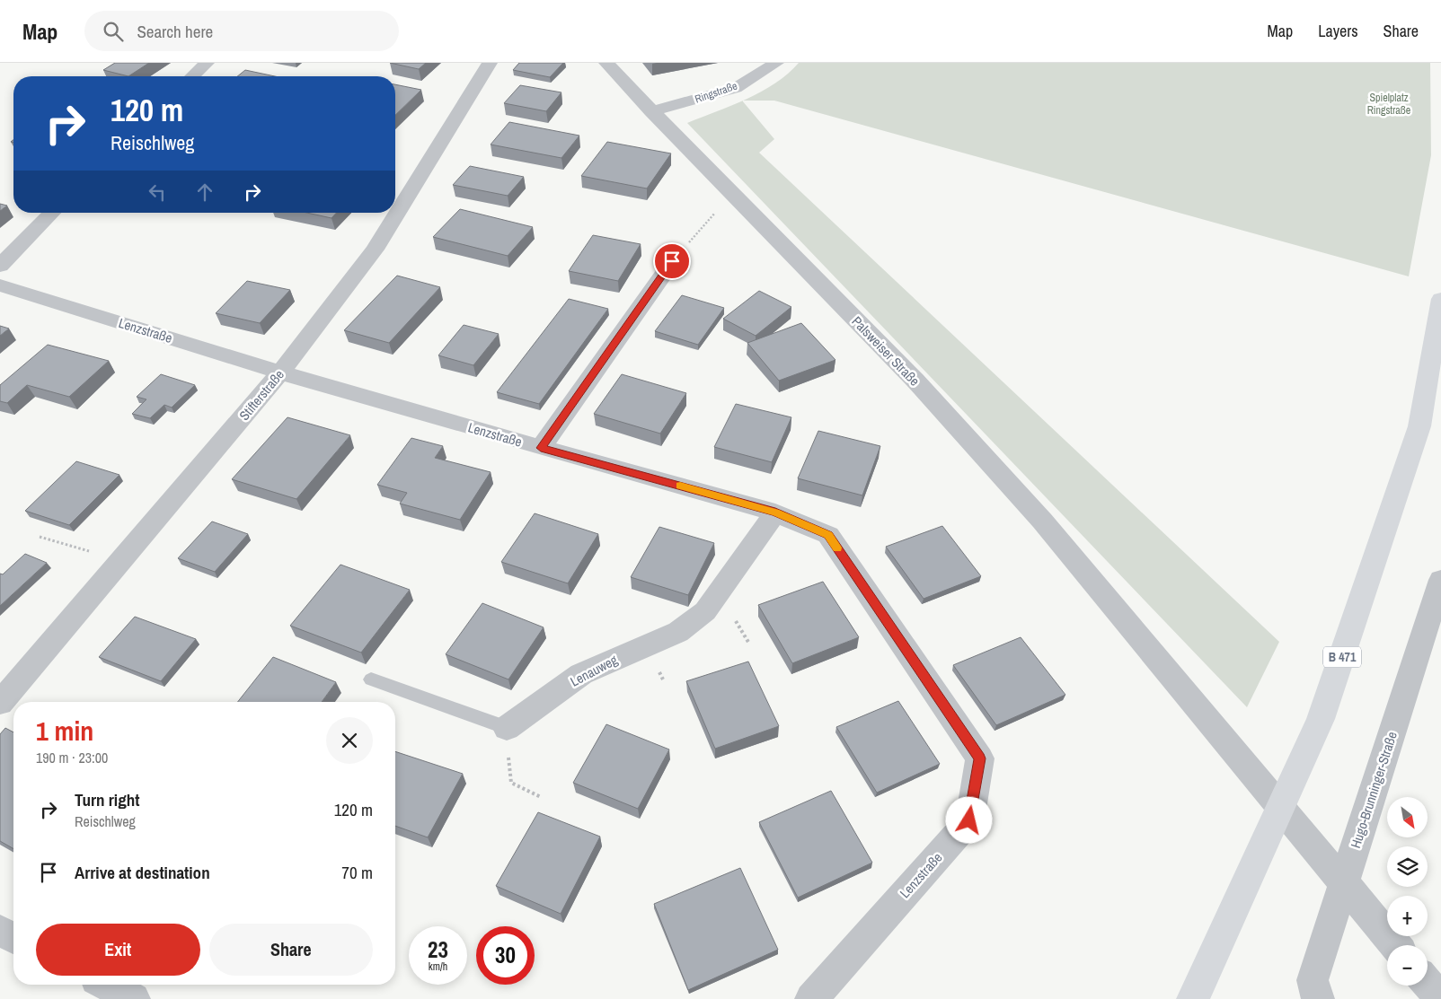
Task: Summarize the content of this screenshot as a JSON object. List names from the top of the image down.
{
  "streets": {
    "highway": ["B 471"],
    "street": [
      "Ringstraße",
      "Lenzstraße",
      "Palsweiser Straße",
      "Stifterstraße",
      "Lenauweg",
      "Hugo-Brunninger-Straße"
    ]
  },
  "crossings": [
    ["Ringstraße", "Palsweiser Straße"],
    ["Lenzstraße", "Stifterstraße"],
    ["Lenzstraße", "Lenauweg"]
  ],
  "parks": ["Spielplatz Ringstraße"],
  "north": "bottom right",
  "page": {
    "header": "Map",
    "search": "Search here",
    "nav": ["Map", "Layers", "Share"],
    "turn": ["120 m", "Reischlweg"],
    "heading": ["1 min", "190 m · 23:00"],
    "list": [
      {
        "name": "Turn right",
        "note": "Reischlweg",
        "value": "120 m"
      },
      {
        "name": "Arrive at destination",
        "value": "70 m"
      }
    ],
    "map_buttons": ["+", "−"],
    "buttons": ["Exit", "Share"],
    "speed": "23 km/h",
    "limit": "30"
  }
}
